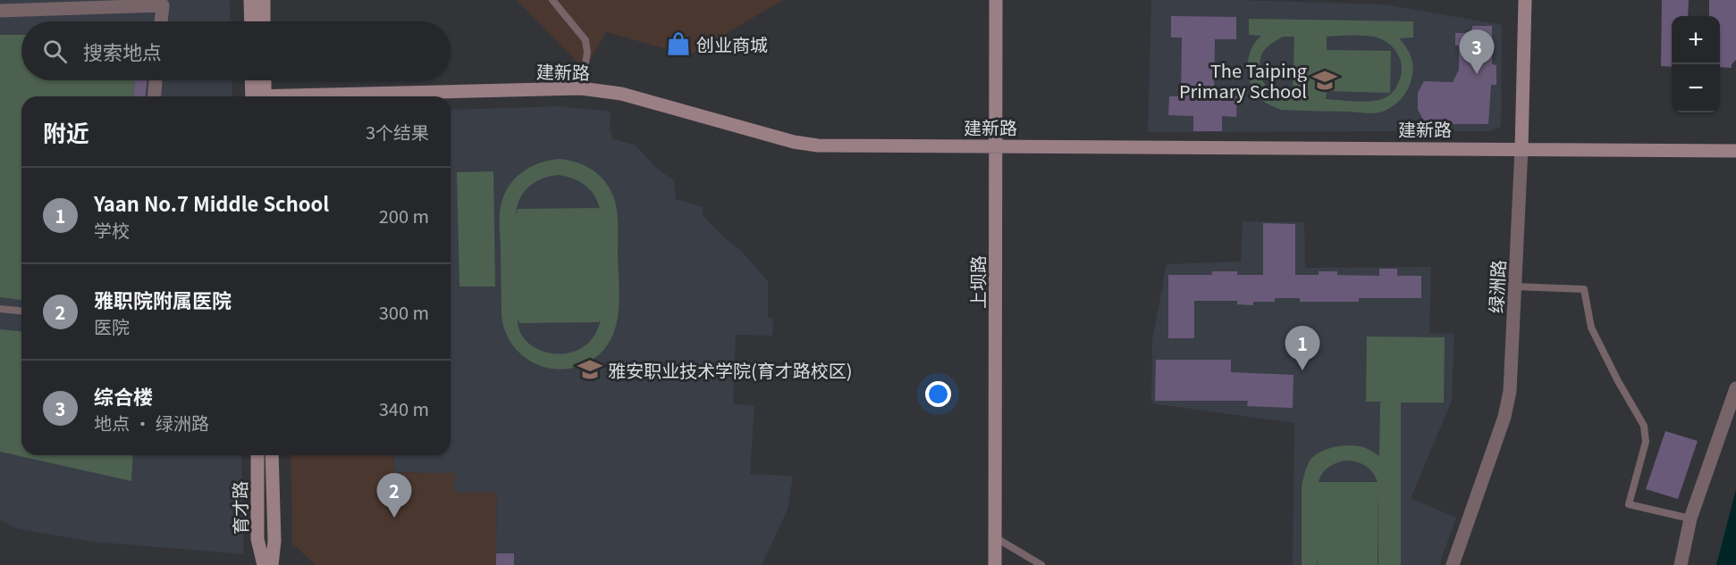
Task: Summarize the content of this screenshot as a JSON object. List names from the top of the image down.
{
  "streets": {
    "street": [
      "建新路",
      "上坝路",
      "绿洲路",
      "育才路"
    ]
  },
  "crossings": [
    ["建新路", "上坝路"],
    ["建新路", "绿洲路"]
  ],
  "places": {
    "shop": ["创业商城"],
    "school or university": ["The Taiping Primary School", "雅安职业技术学院(育才路校区)"]
  },
  "page": {
    "map_buttons": ["+", "−"],
    "search": "搜索地点",
    "pins": ["3", "1", "2"],
    "heading": ["附近", "3个结果"],
    "list": [
      {
        "mark": "1",
        "name": "Yaan No.7 Middle School",
        "note": "学校",
        "value": "200 m"
      },
      {
        "mark": "2",
        "name": "雅职院附属医院",
        "note": "医院",
        "value": "300 m"
      },
      {
        "mark": "3",
        "name": "综合楼",
        "note": "地点 · 绿洲路",
        "value": "340 m"
      }
    ]
  }
}
